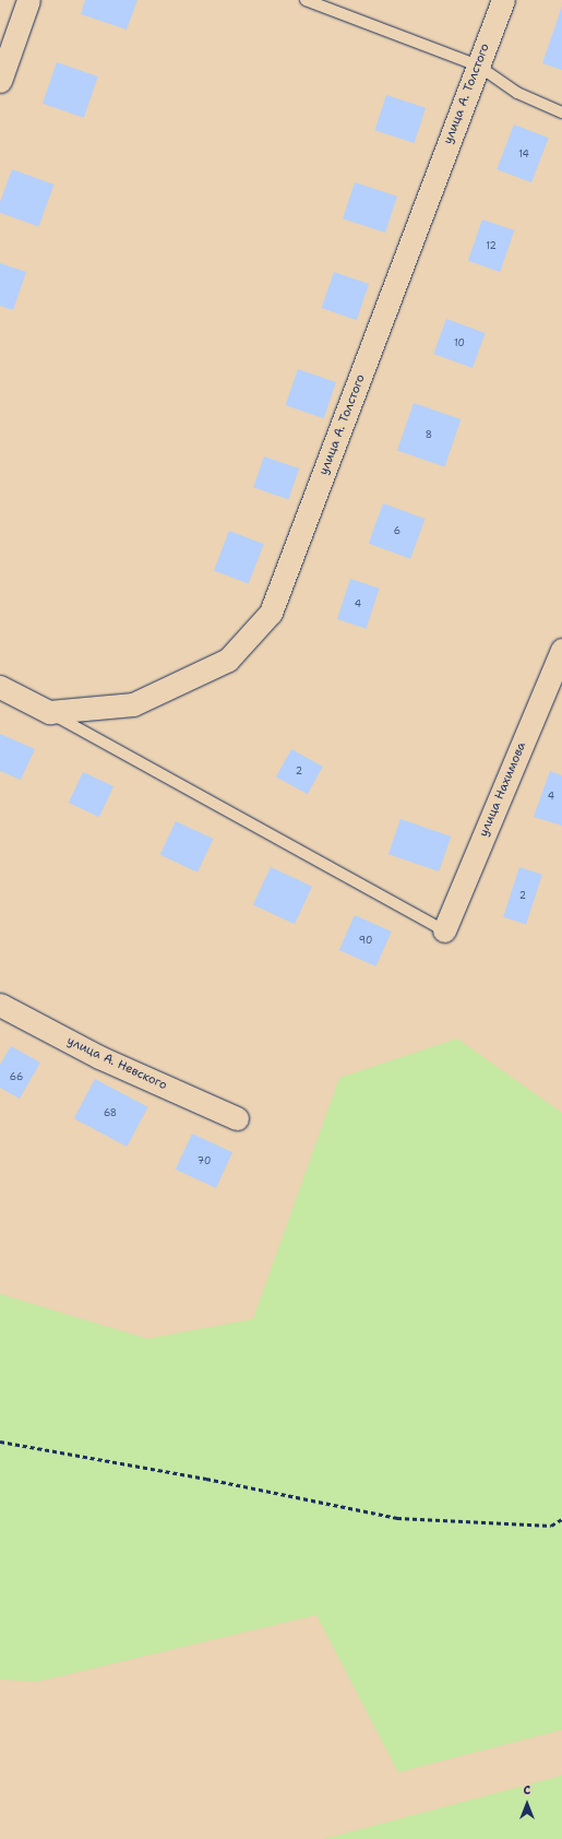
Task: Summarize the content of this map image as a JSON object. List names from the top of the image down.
{
  "streets": {
    "street": ["улица А. Толстого", "улица Нахимова", "улица А. Невского"]
  },
  "house_numbers": [
    "14",
    "12",
    "10",
    "8",
    "6",
    "4",
    "2",
    "4",
    "2",
    "90",
    "66",
    "68",
    "70"
  ],
  "north": "top"
}
